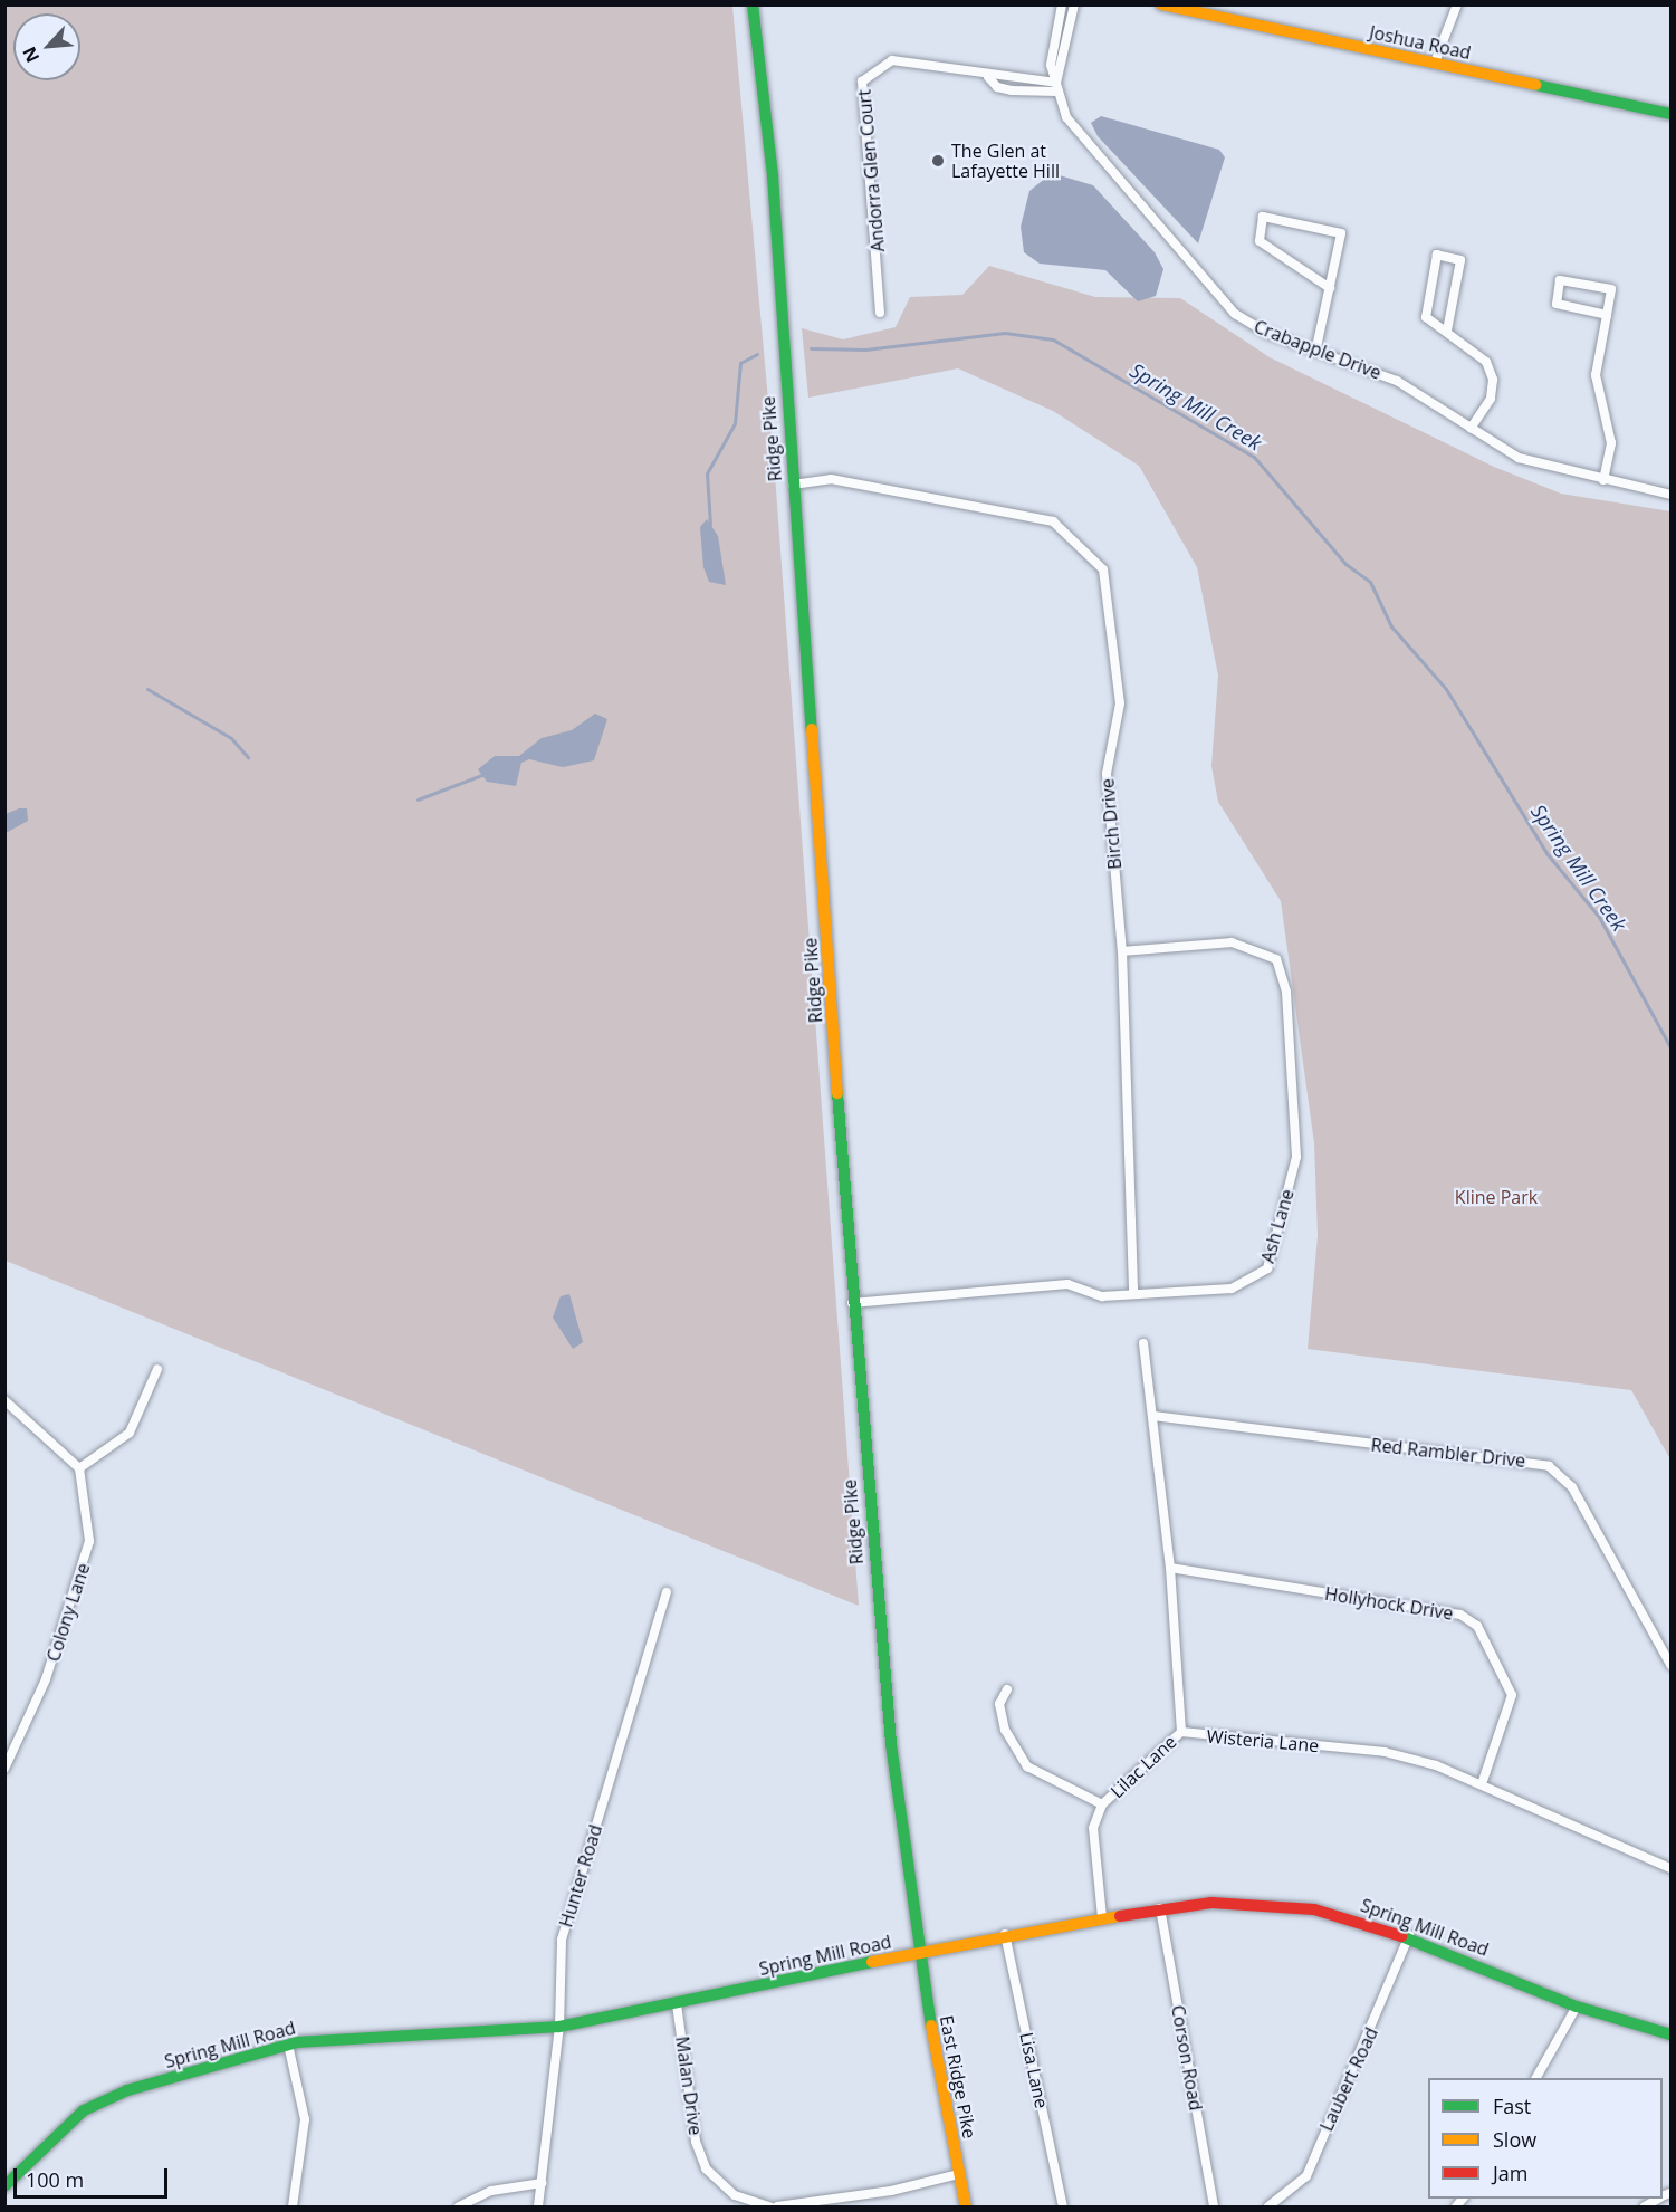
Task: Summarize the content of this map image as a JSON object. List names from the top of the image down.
{
  "streets": {
    "main road": [
      "Joshua Road",
      "Ridge Pike",
      "Spring Mill Road",
      "East Ridge Pike"
    ],
    "street": [
      "Andorra Glen Court",
      "Crabapple Drive",
      "Birch Drive",
      "Ash Lane",
      "Red Rambler Drive",
      "Hollyhock Drive",
      "Colony Lane",
      "Wisteria Lane",
      "Lilac Lane",
      "Hunter Road",
      "Corson Road",
      "Lisa Lane",
      "Laubert Road",
      "Malan Drive"
    ]
  },
  "crossings": [
    ["Andorra Glen Court", "Crabapple Drive"],
    ["Ridge Pike", "Birch Drive"],
    ["Ridge Pike", "Ash Lane"],
    ["Ridge Pike", "Spring Mill Road"],
    ["Ridge Pike", "East Ridge Pike"],
    ["Birch Drive", "Ash Lane"],
    ["Red Rambler Drive", "Wisteria Lane"],
    ["Hollyhock Drive", "Wisteria Lane"],
    ["Wisteria Lane", "Lilac Lane"],
    ["Lilac Lane", "Spring Mill Road"],
    ["Hunter Road", "Spring Mill Road"],
    ["Spring Mill Road", "Corson Road"],
    ["Spring Mill Road", "Lisa Lane"],
    ["Spring Mill Road", "East Ridge Pike"],
    ["Spring Mill Road", "Laubert Road"],
    ["Spring Mill Road", "Malan Drive"]
  ],
  "water": ["Spring Mill Creek"],
  "parks": ["Kline Park"],
  "places": ["The Glen at Lafayette Hill"],
  "legend": ["Fast", "Slow", "Jam"],
  "scale_bar": "100 m",
  "north": "bottom left"
}
